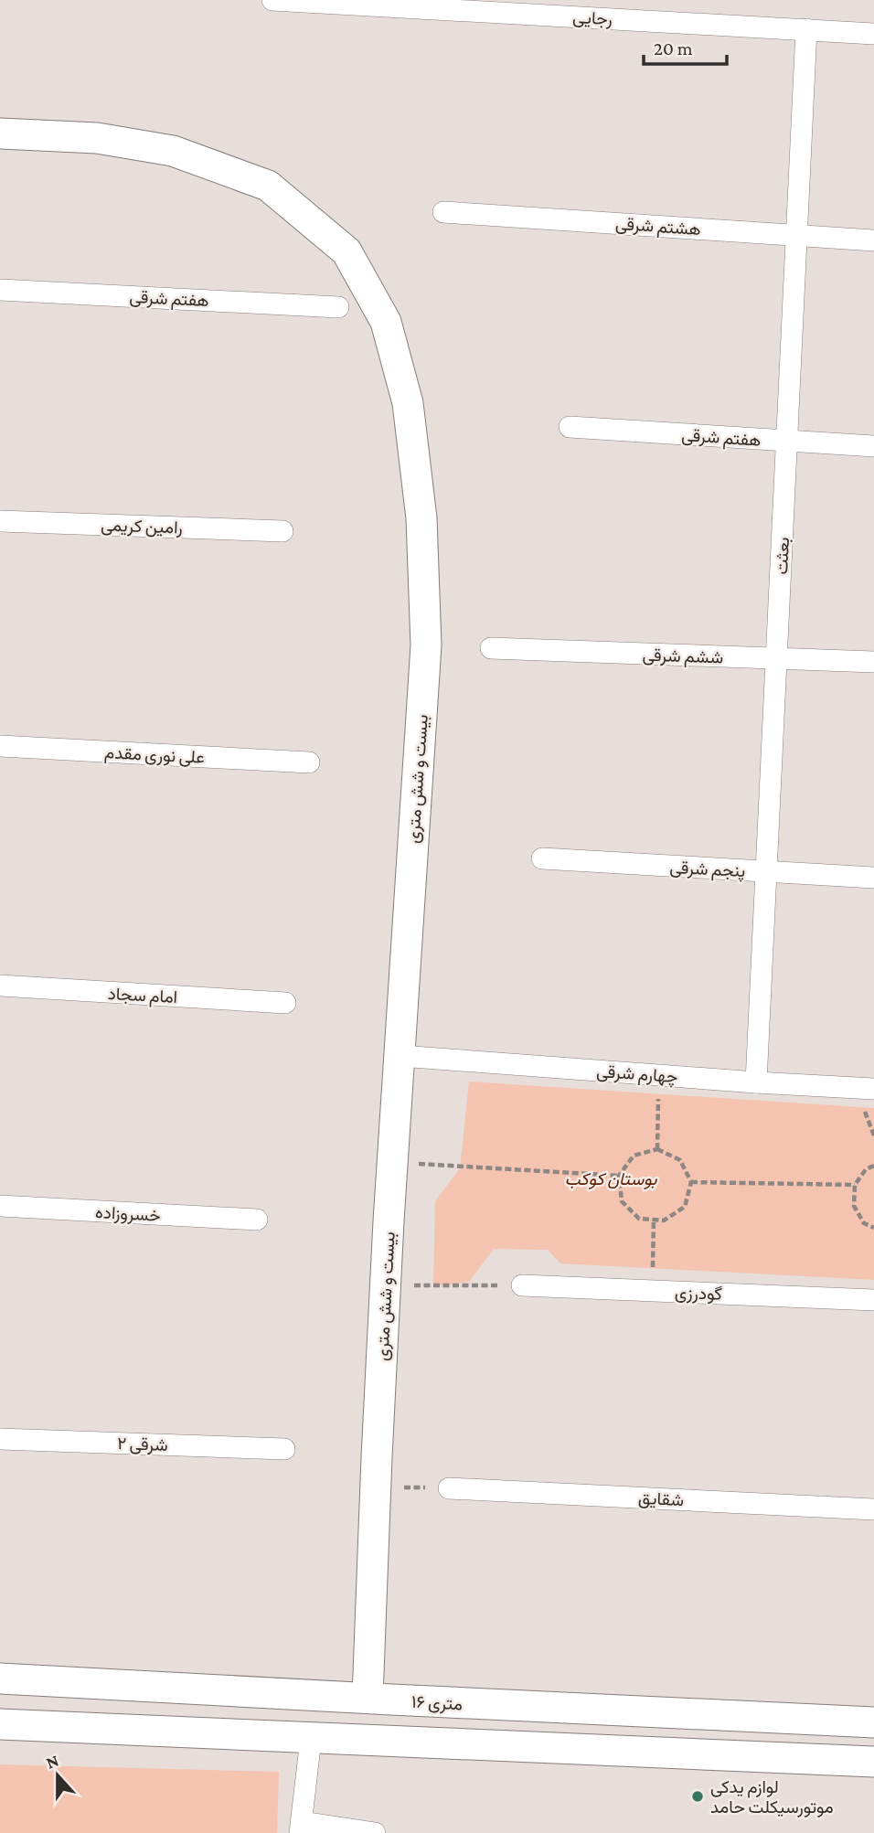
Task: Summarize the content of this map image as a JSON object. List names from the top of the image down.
{
  "streets": {
    "street": [
      "رجایی",
      "هشتم شرقی",
      "هفتم شرقی",
      "رامین کریمی",
      "بعثت",
      "ششم شرقی",
      "علی نوری مقدم",
      "بیست و شش متری",
      "پنجم شرقی",
      "امام سجاد",
      "چهارم شرقی",
      "خسروزاده",
      "گودرزی",
      "۲ شرقی",
      "شقایق",
      "۱۶ متری"
    ]
  },
  "crossings": [
    ["رجایی", "بعثت"],
    ["هشتم شرقی", "بعثت"],
    ["هفتم شرقی", "بعثت"],
    ["بعثت", "ششم شرقی"],
    ["بعثت", "پنجم شرقی"],
    ["بعثت", "چهارم شرقی"],
    ["بیست و شش متری", "چهارم شرقی"],
    ["بیست و شش متری", "۱۶ متری"]
  ],
  "parks": ["بوستان کوکب"],
  "places": ["لوازم یدکی موتورسیکلت حامد"],
  "scale_bar": "20 m",
  "north": "top"
}
